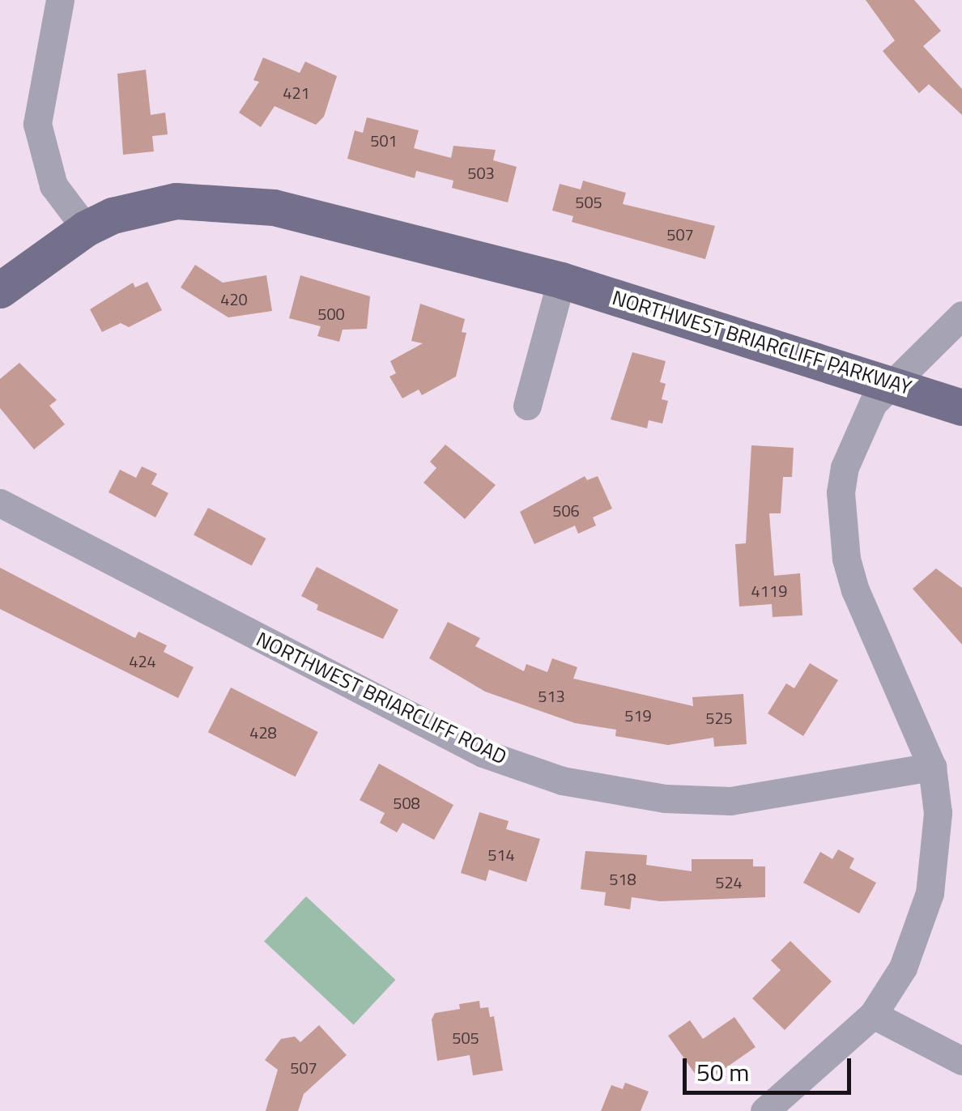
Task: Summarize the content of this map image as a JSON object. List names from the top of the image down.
{
  "streets": {
    "main road": ["NORTHWEST BRIARCLIFF PARKWAY"],
    "street": ["NORTHWEST BRIARCLIFF ROAD"]
  },
  "house_numbers": [
    "421",
    "501",
    "503",
    "505",
    "507",
    "420",
    "500",
    "506",
    "4119",
    "424",
    "513",
    "519",
    "525",
    "428",
    "508",
    "514",
    "518",
    "524",
    "505",
    "507"
  ],
  "scale_bar": "50 m"
}
